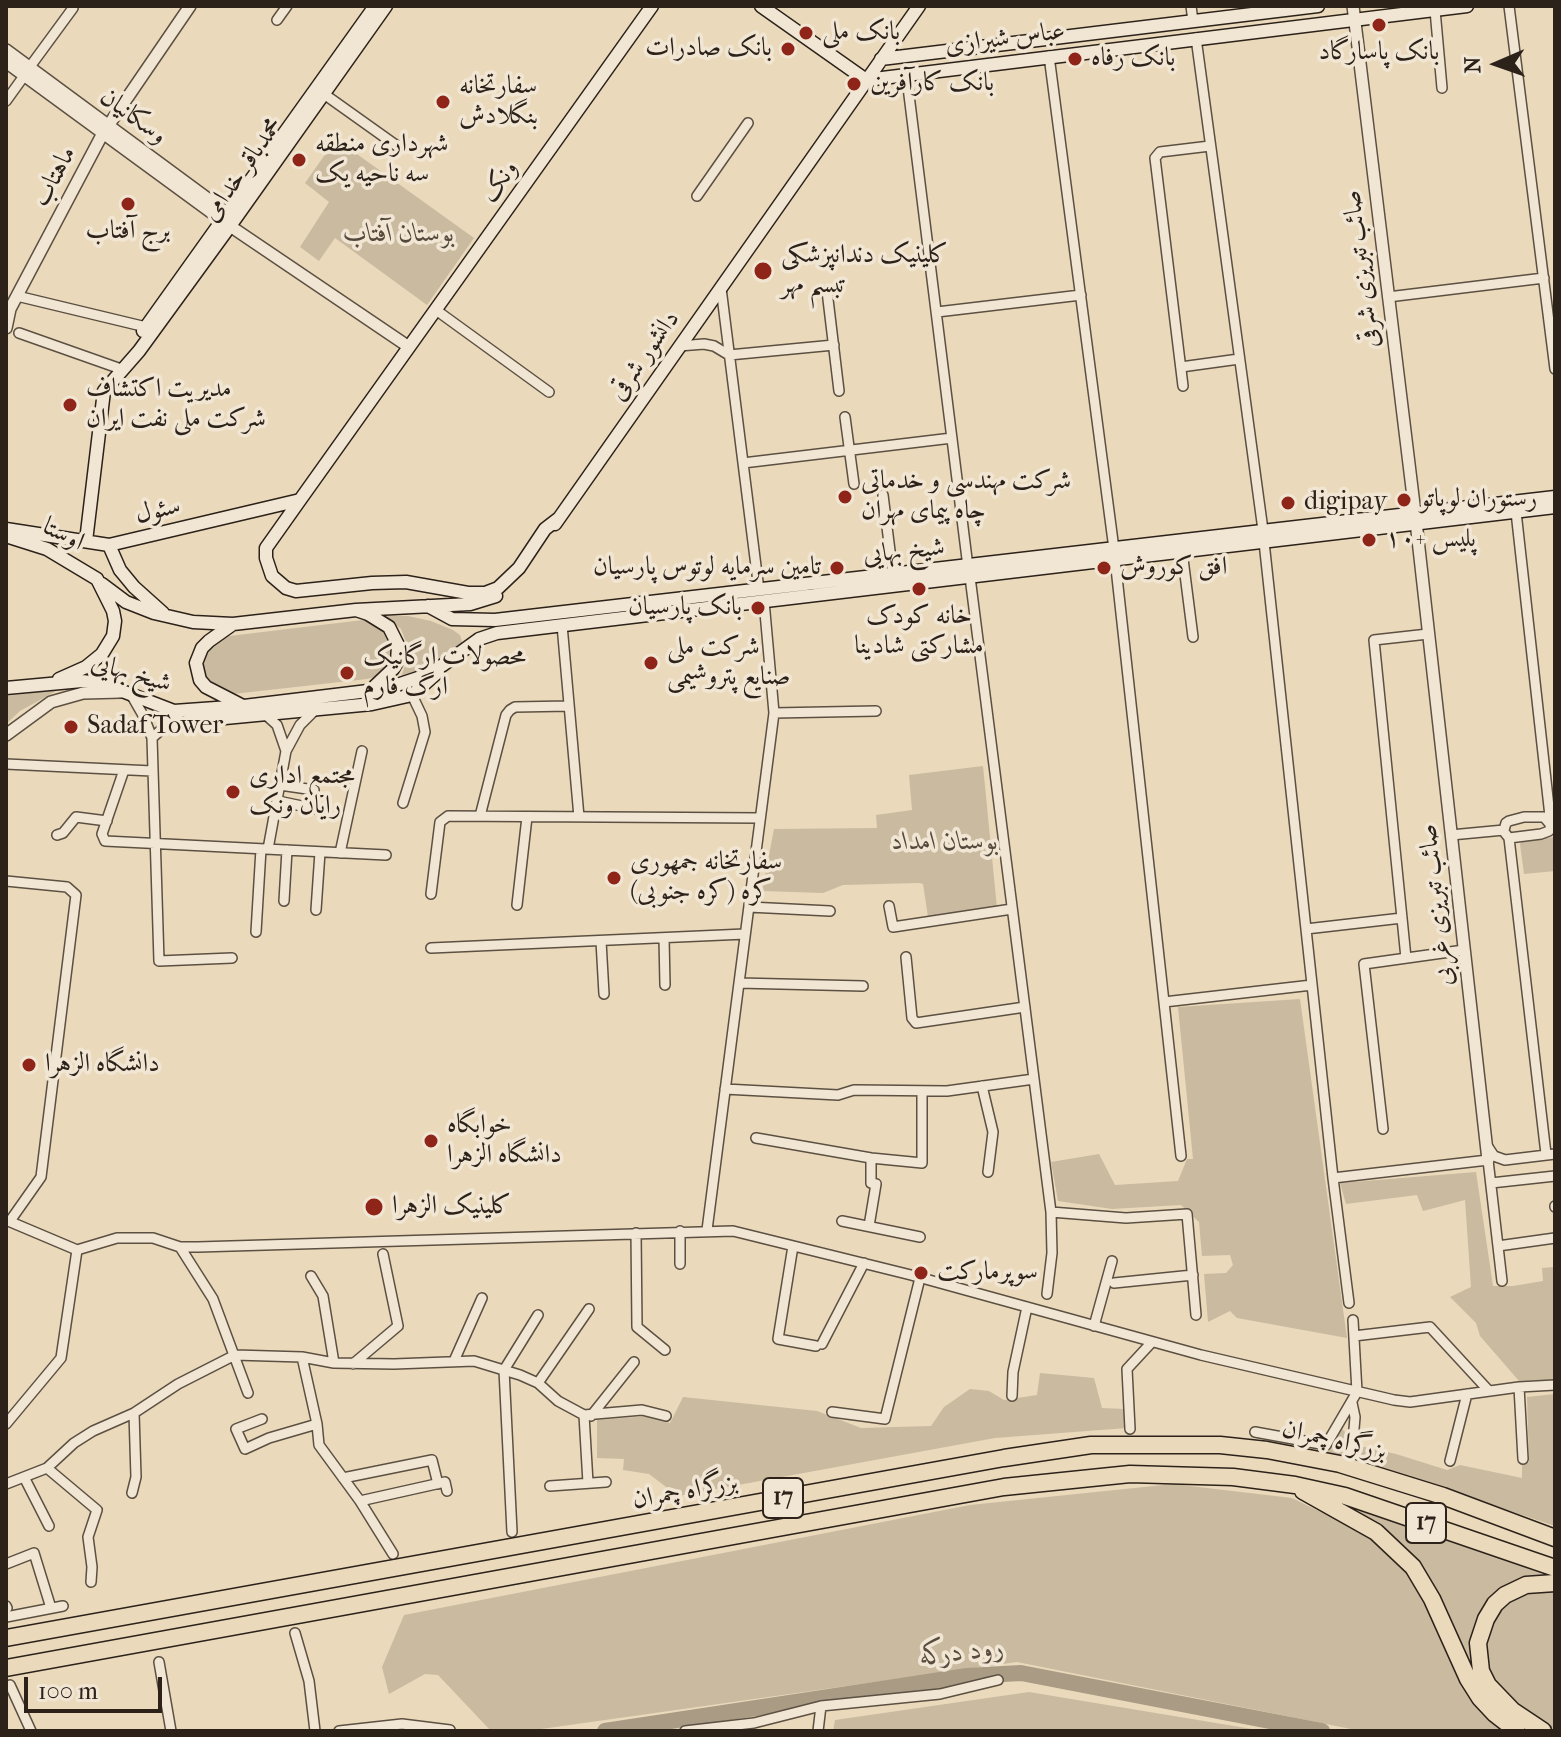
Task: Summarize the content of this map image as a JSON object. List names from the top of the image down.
{
  "streets": {
    "highway": ["بزرگراه چمران", "17"],
    "main road": [
      "عباس شیرازی",
      "محمدباقر خدامی",
      "ونک",
      "دانشور شرقی",
      "سئول",
      "اوستا",
      "شیخ بهایی"
    ],
    "street": ["ماهتاب", "صائب تبریزی شرقی", "صائب تبریزی غربی"]
  },
  "crossings": [
    ["عباس شیرازی", "صائب تبریزی شرقی"],
    ["عباس شیرازی", "دانشور شرقی"],
    ["محمدباقر خدامی", "سئول"],
    ["ونک", "دانشور شرقی"],
    ["ونک", "سئول"],
    ["صائب تبریزی شرقی", "شیخ بهایی"],
    ["صائب تبریزی شرقی", "صائب تبریزی غربی"],
    ["دانشور شرقی", "شیخ بهایی"],
    ["سئول", "اوستا"],
    ["سئول", "شیخ بهایی"],
    ["شیخ بهایی", "صائب تبریزی غربی"]
  ],
  "water": ["رود درکه"],
  "parks": ["بوستان آفتاب", "بوستان امداد"],
  "places": [
    "بانک پاسارگاد",
    "بانک ملی",
    "بانک صادرات",
    "بانک رفاه",
    "بانک کارآفرین",
    "سفارتخانه بنگلادش",
    "شهرداری منطقه سه ناحیه یک",
    "برج آفتاب",
    "کلینیک دندانپزشکی تبسم مهر",
    "مدیریت اکتشاف شرکت ملی نفت ایران",
    "شرکت مهندسی و خدماتی چاه پیمای مهران",
    "رستوران لوپاتو",
    "digipay",
    "پلیس +۱۰",
    "تامین سرمایه لوتوس پارسیان",
    "افق کوروش",
    "خانه کودک مشارکتی شادینا",
    "بانک پارسیان",
    "شرکت ملی صنایع پتروشیمی",
    "محصولات ارگانیک ارگ فارم",
    "Sadaf Tower",
    "مجتمع اداری رایان ونک",
    "سفارتخانه جمهوری کره (کره جنوبی)",
    "دانشگاه الزهرا",
    "خوابگاه دانشگاه الزهرا",
    "کلینیک الزهرا",
    "سوپرمارکت"
  ],
  "scale_bar": "100 m",
  "north": "left"
}
